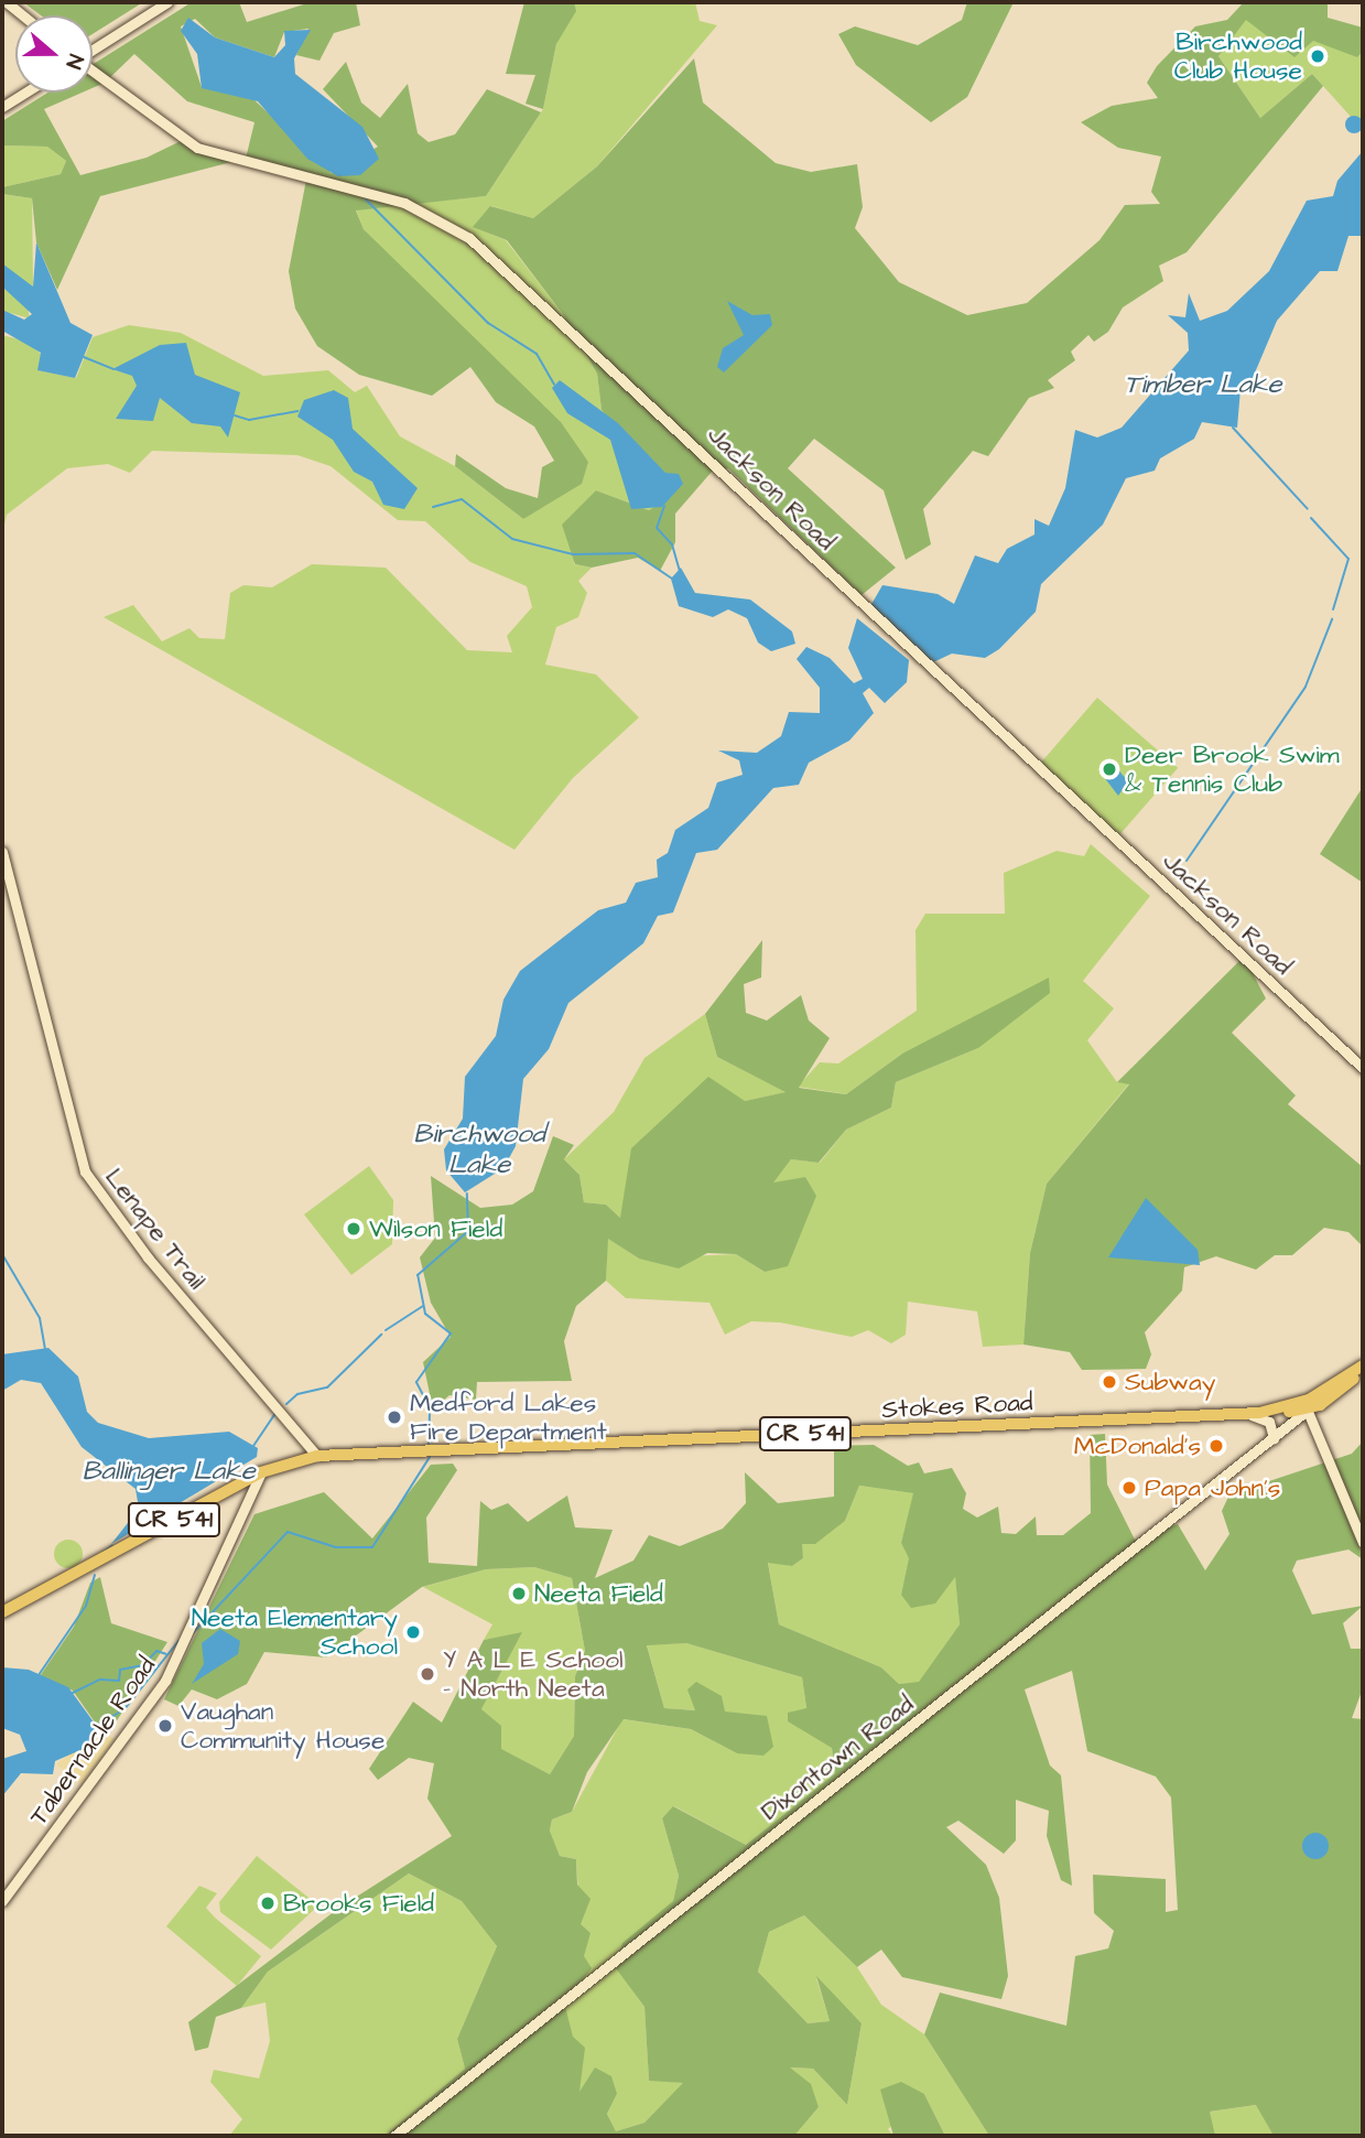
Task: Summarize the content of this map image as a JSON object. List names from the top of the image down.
{
  "streets": {
    "main road": ["Stokes Road", "CR 541"],
    "street": [
      "Jackson Road",
      "Lenape Trail",
      "Tabernacle Road",
      "Dixontown Road"
    ]
  },
  "crossings": [
    ["Lenape Trail", "Stokes Road"],
    ["Stokes Road", "Tabernacle Road"],
    ["Stokes Road", "Dixontown Road"]
  ],
  "water": ["Timber Lake", "Birchwood Lake", "Ballinger Lake"],
  "places": [
    "Birchwood Club House",
    "Deer Brook Swim & Tennis Club",
    "Wilson Field",
    "Subway",
    "Medford Lakes Fire Department",
    "McDonald's",
    "Papa John's",
    "Neeta Field",
    "Neeta Elementary School",
    "Y A L E School - North Neeta",
    "Vaughan Community House",
    "Brooks Field"
  ],
  "north": "right"
}
